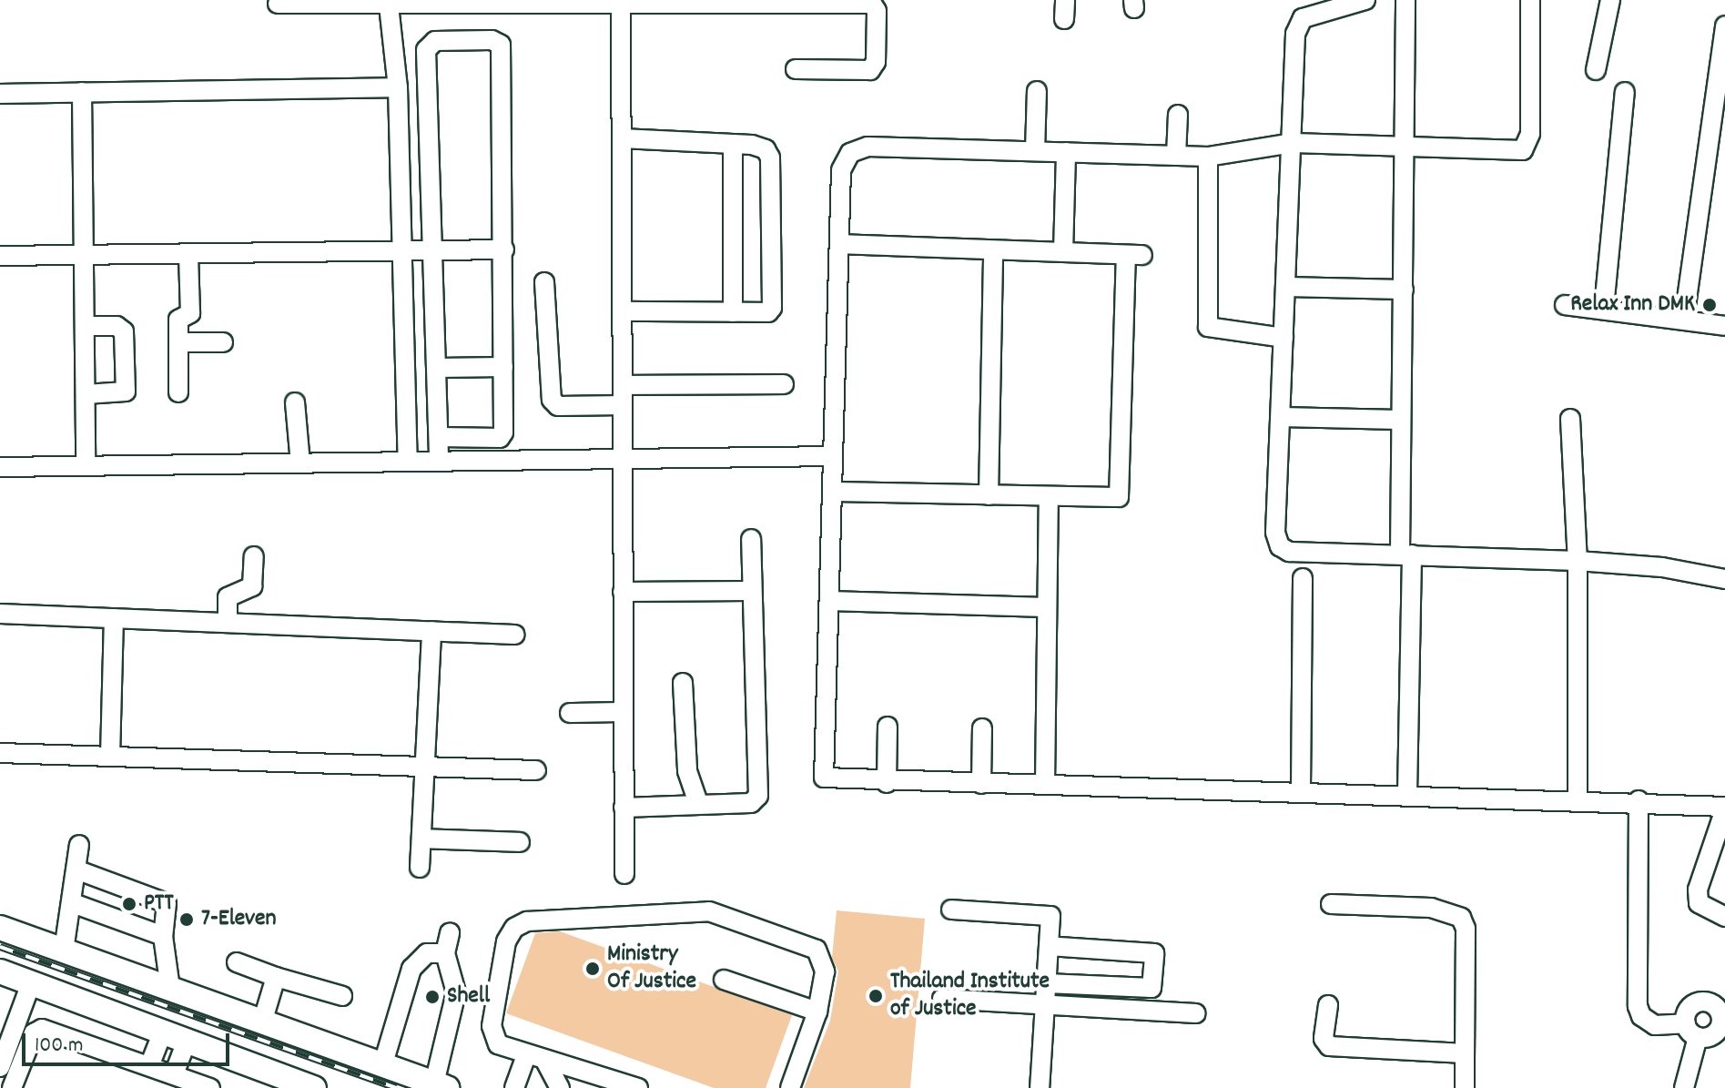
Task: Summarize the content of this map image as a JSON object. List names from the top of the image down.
{
  "places": [
    "Relax Inn DMK",
    "PTT",
    "7-Eleven",
    "Ministry Of Justice",
    "Thailand Institute of Justice",
    "Shell"
  ],
  "scale_bar": "100 m"
}
